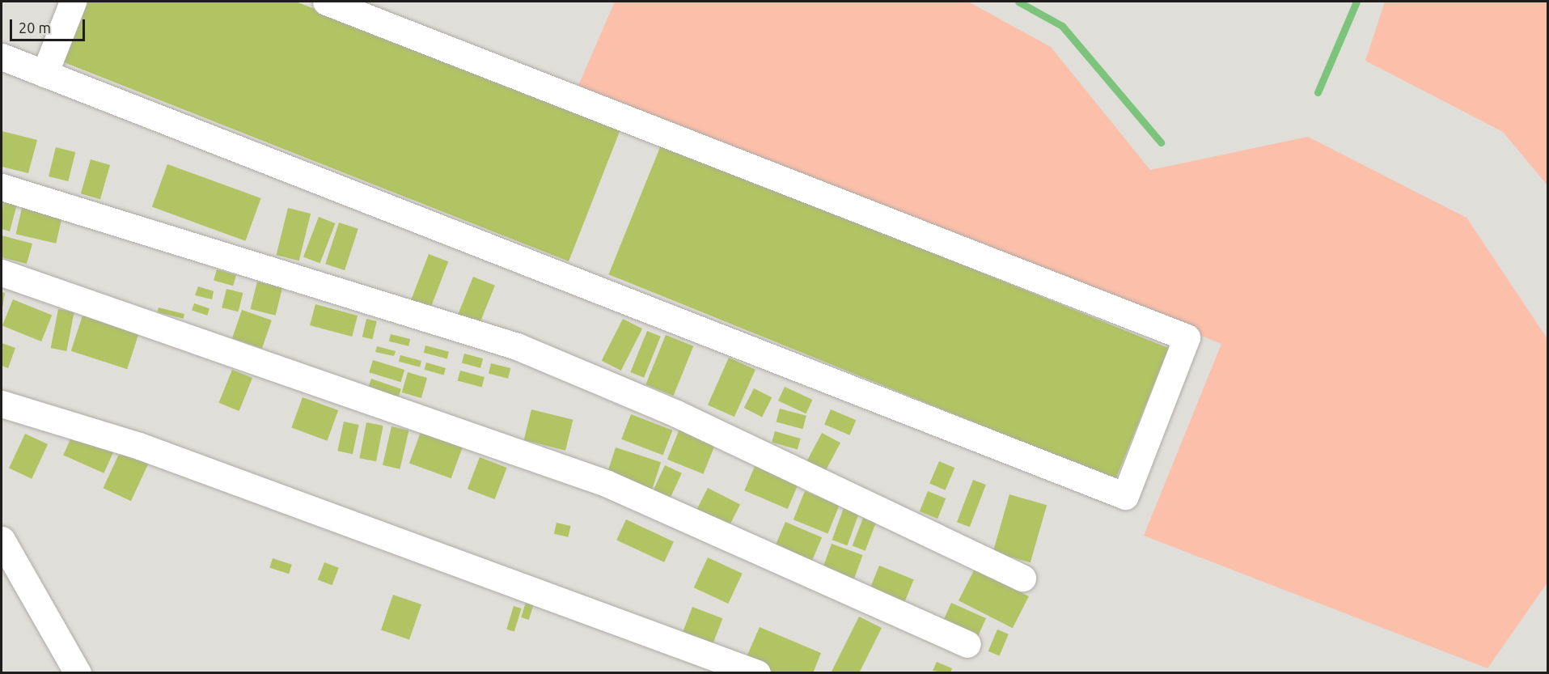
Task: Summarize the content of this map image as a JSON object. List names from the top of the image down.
{
  "scale_bar": "20 m"
}
